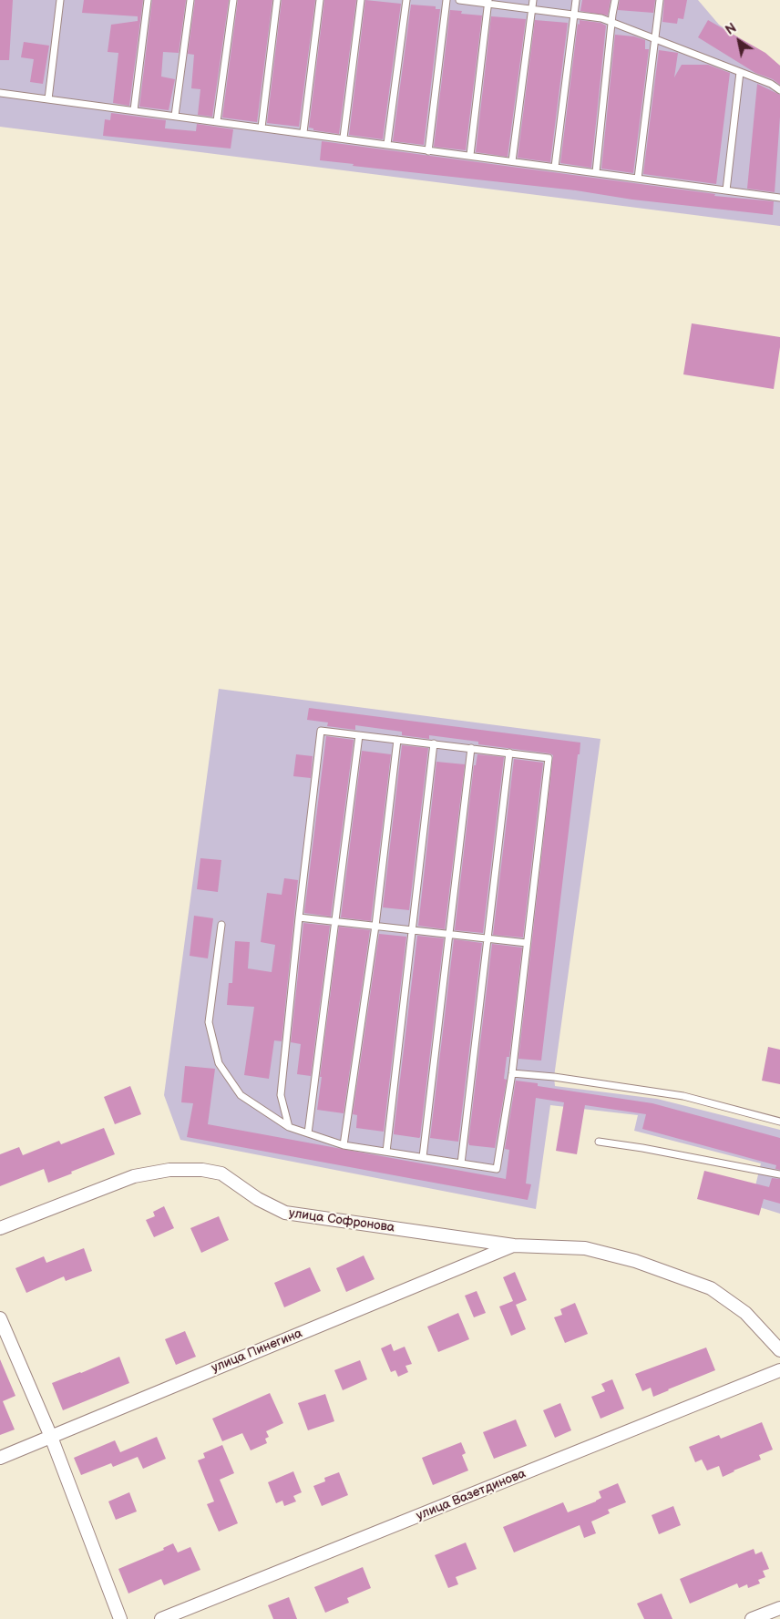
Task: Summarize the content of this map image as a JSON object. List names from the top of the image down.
{
  "streets": {
    "street": ["улица Софронова", "улица Пинегина", "улица Вазетдинова"]
  },
  "crossings": [
    ["улица Софронова", "улица Пинегина"]
  ],
  "north": "top left"
}
